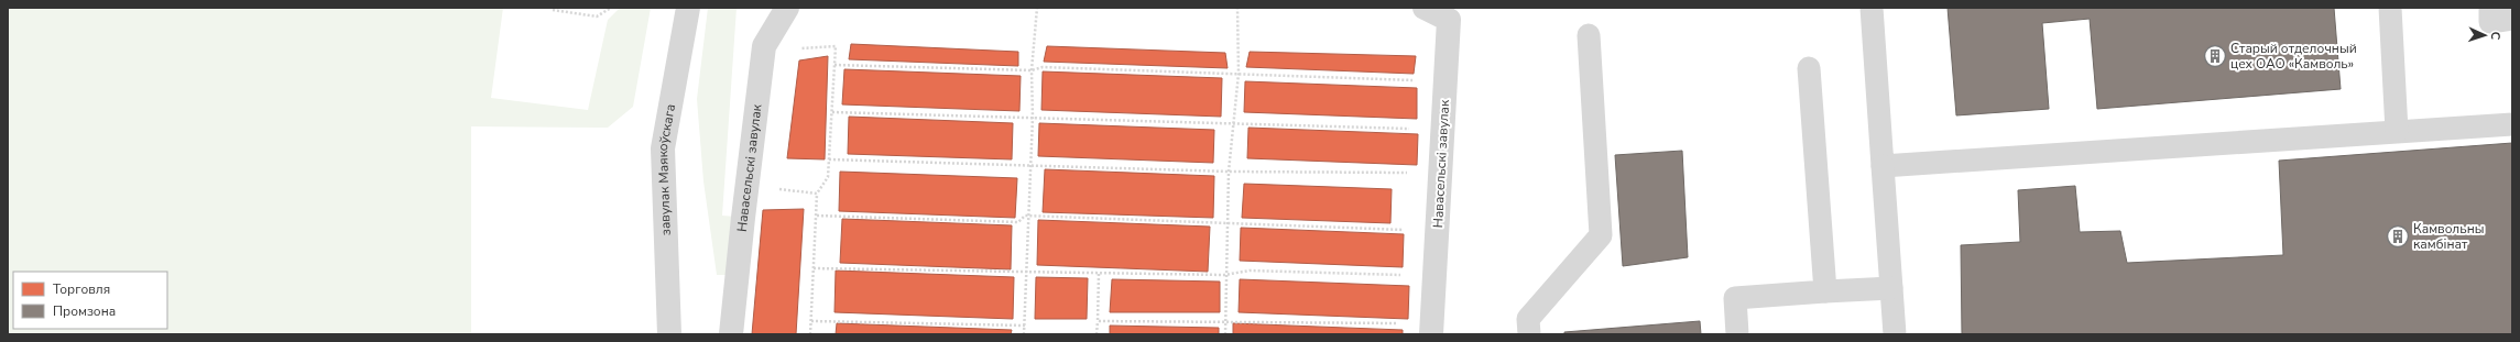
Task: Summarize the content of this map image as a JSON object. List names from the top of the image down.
{
  "streets": {
    "street": ["Навасельскі завулак", "завулак Маякоўскага"]
  },
  "places": {
    "building": ["Старый отделочный цех ОАО «Камволь»", "Камвольны камбінат"]
  },
  "legend": ["Торговля", "Промзона"],
  "north": "right"
}
